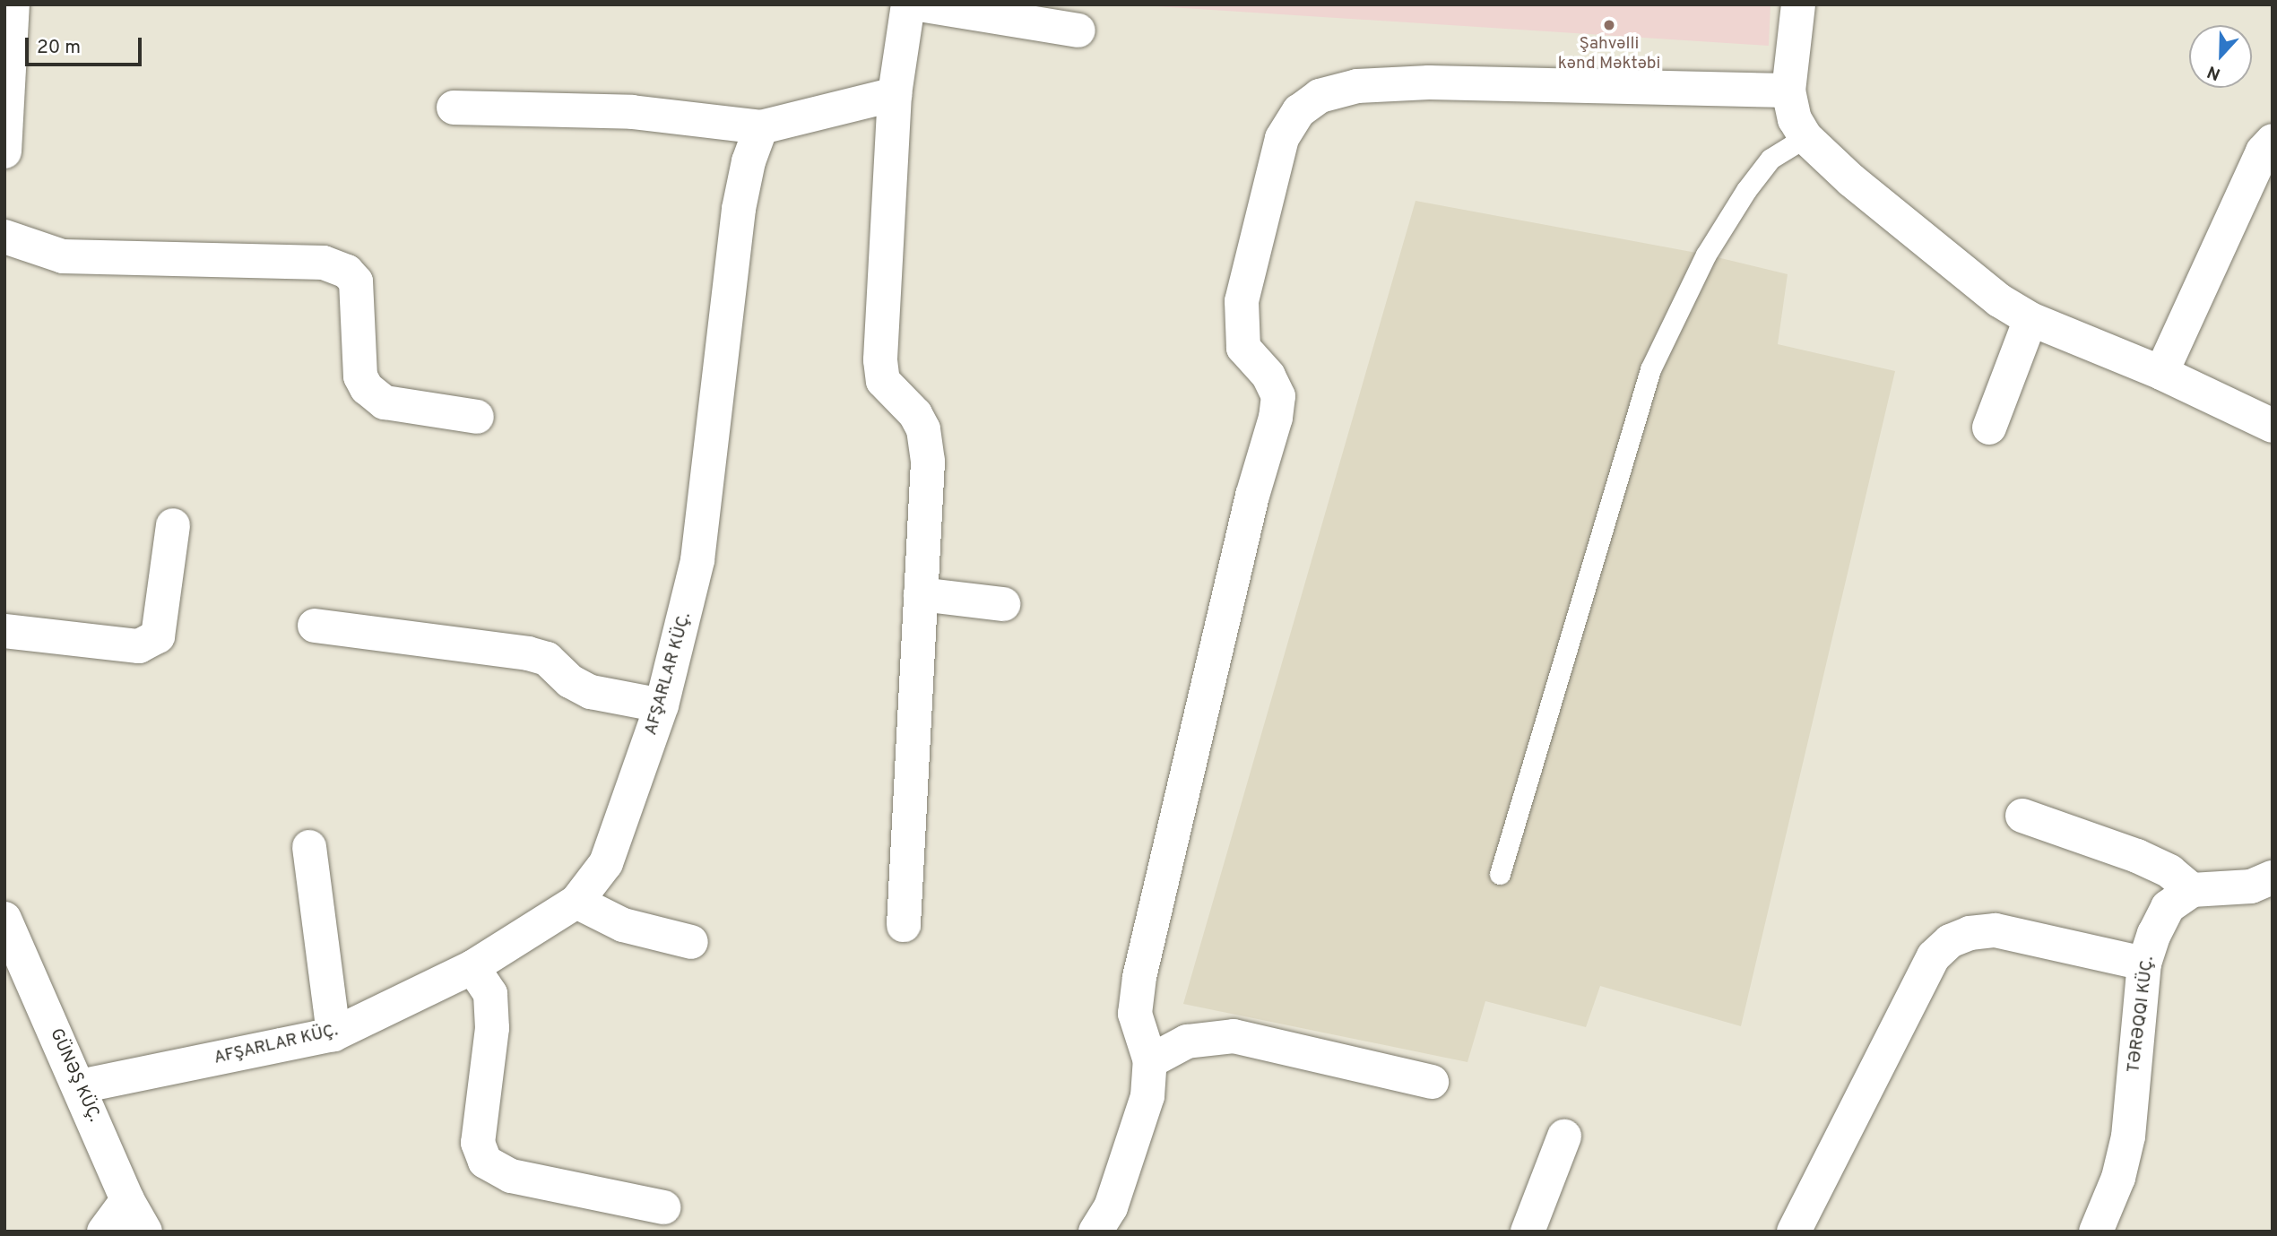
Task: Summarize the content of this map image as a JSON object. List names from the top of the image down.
{
  "streets": {
    "street": ["AFŞARLAR KÜÇ.", "TƏRƏQQI KÜÇ.", "GÜNƏŞ KÜÇ."]
  },
  "crossings": [
    ["AFŞARLAR KÜÇ.", "GÜNƏŞ KÜÇ."]
  ],
  "places": ["Şahvəlli kənd Məktəbi"],
  "scale_bar": "20 m",
  "north": "bottom"
}
